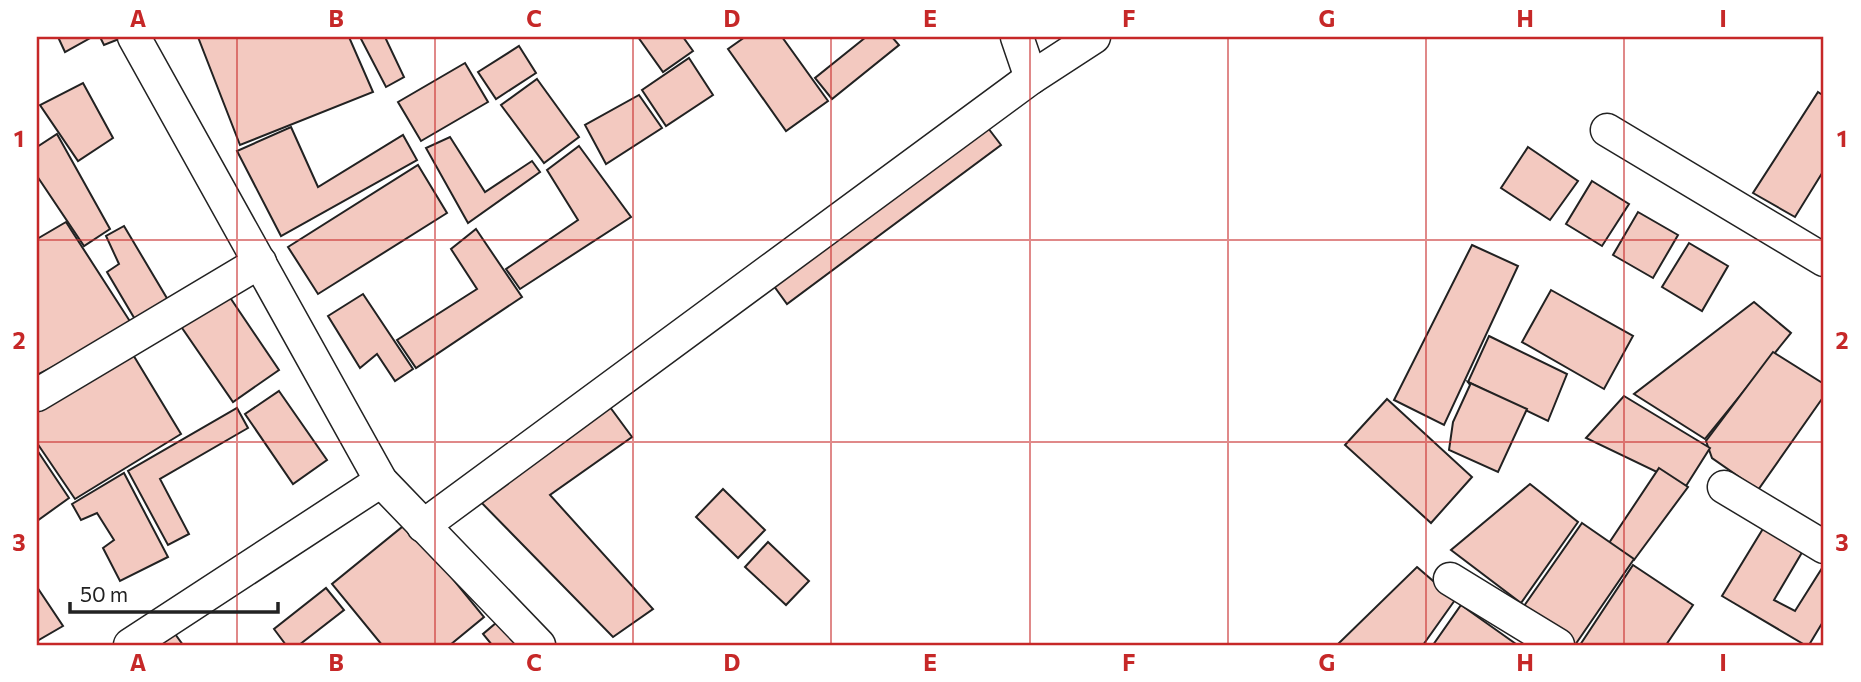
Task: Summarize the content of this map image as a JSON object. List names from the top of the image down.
{
  "scale_bar": "50 m",
  "grid": {
    "columns": [
      "A",
      "B",
      "C",
      "D",
      "E",
      "F",
      "G",
      "H",
      "I"
    ],
    "rows": ["1", "2", "3"]
  }
}
